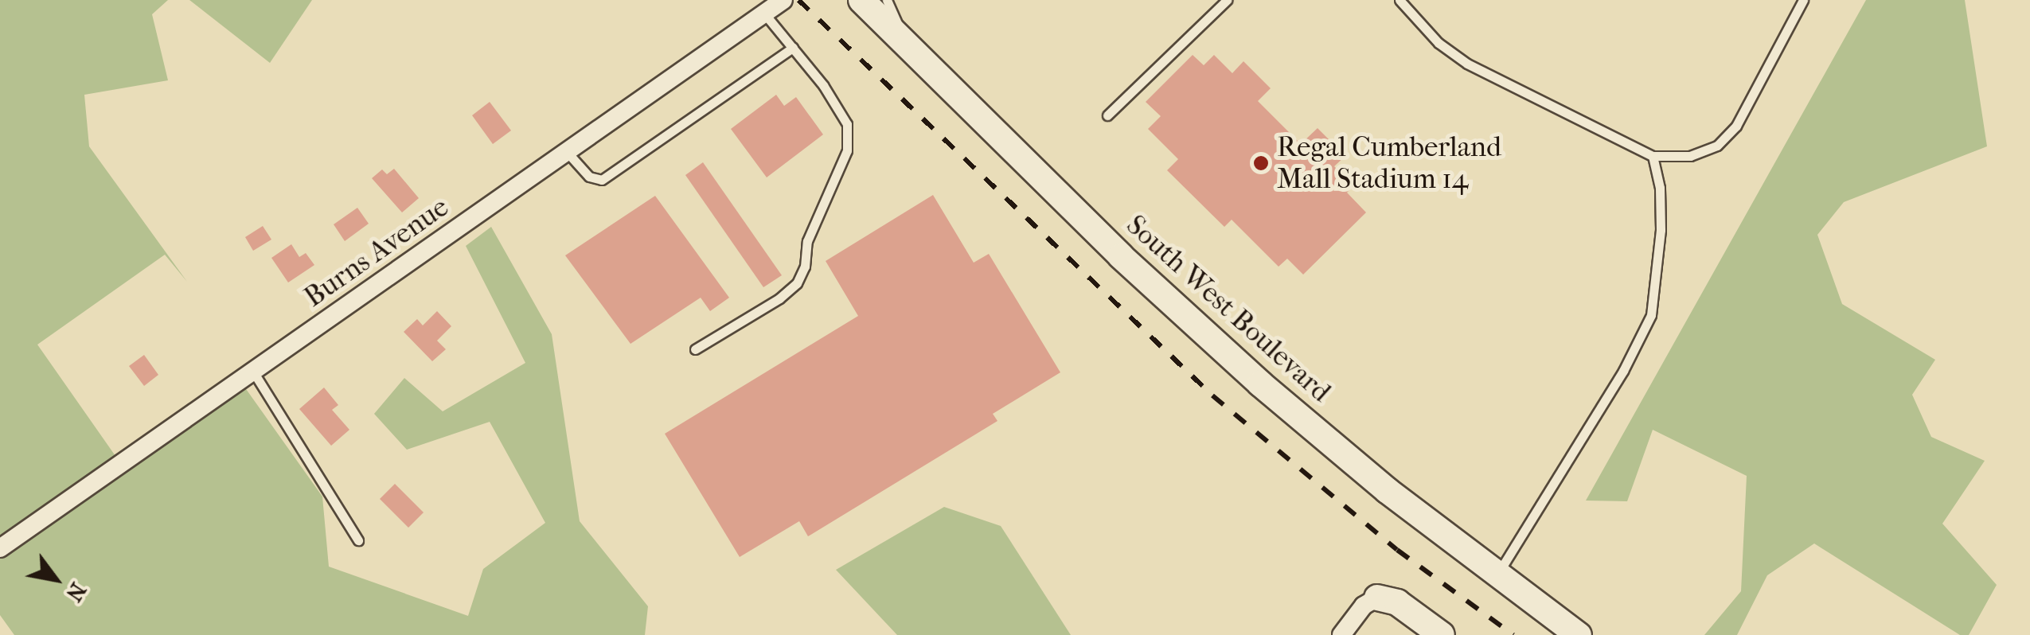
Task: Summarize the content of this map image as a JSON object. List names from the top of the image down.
{
  "streets": {
    "street": ["Burns Avenue", "South West Boulevard"]
  },
  "places": ["Regal Cumberland Mall Stadium 14"],
  "north": "bottom right"
}
